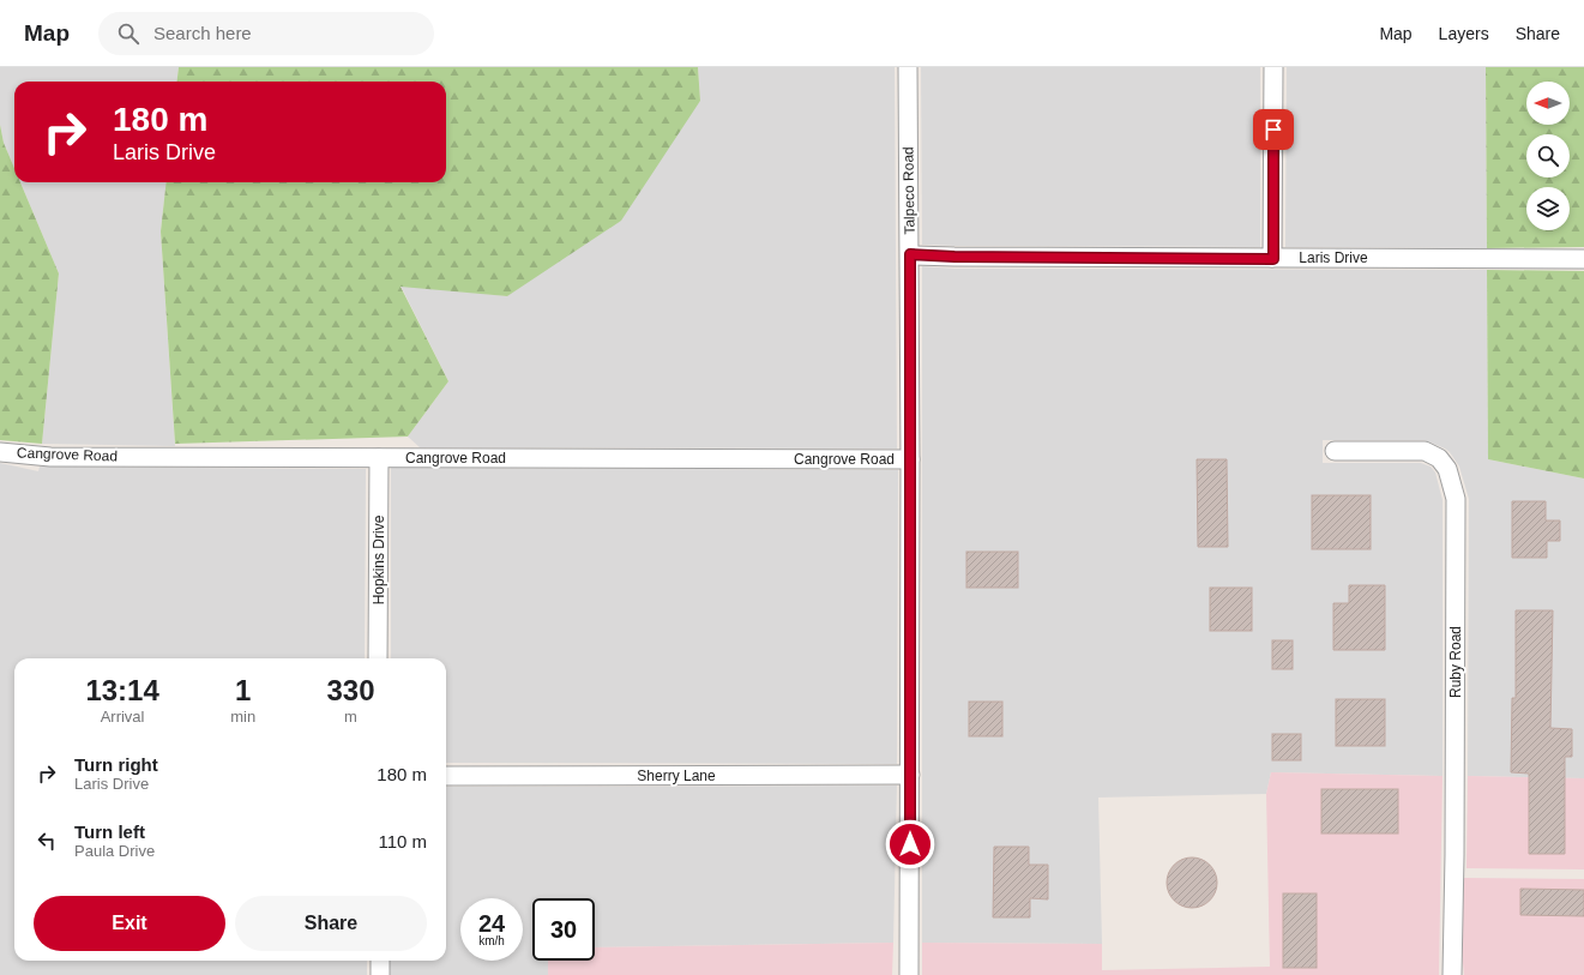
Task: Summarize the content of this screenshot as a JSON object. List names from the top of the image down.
{
  "streets": {
    "street": [
      "Talpeco Road",
      "Laris Drive",
      "Cangrove Road",
      "Hopkins Drive",
      "Ruby Road",
      "Sherry Lane"
    ]
  },
  "crossings": [
    ["Talpeco Road", "Laris Drive"],
    ["Talpeco Road", "Cangrove Road"],
    ["Talpeco Road", "Sherry Lane"],
    ["Cangrove Road", "Hopkins Drive"]
  ],
  "north": "left",
  "page": {
    "header": "Map",
    "search": "Search here",
    "nav": ["Map", "Layers", "Share"],
    "turn": ["180 m", "Laris Drive"],
    "eta": [
      "13:14",
      "Arrival",
      "1",
      "min",
      "330",
      "m"
    ],
    "list": [
      {
        "name": "Turn right",
        "note": "Laris Drive",
        "value": "180 m"
      },
      {
        "name": "Turn left",
        "note": "Paula Drive",
        "value": "110 m"
      }
    ],
    "buttons": ["Exit", "Share"],
    "speed": "24 km/h",
    "limit": "30"
  }
}
